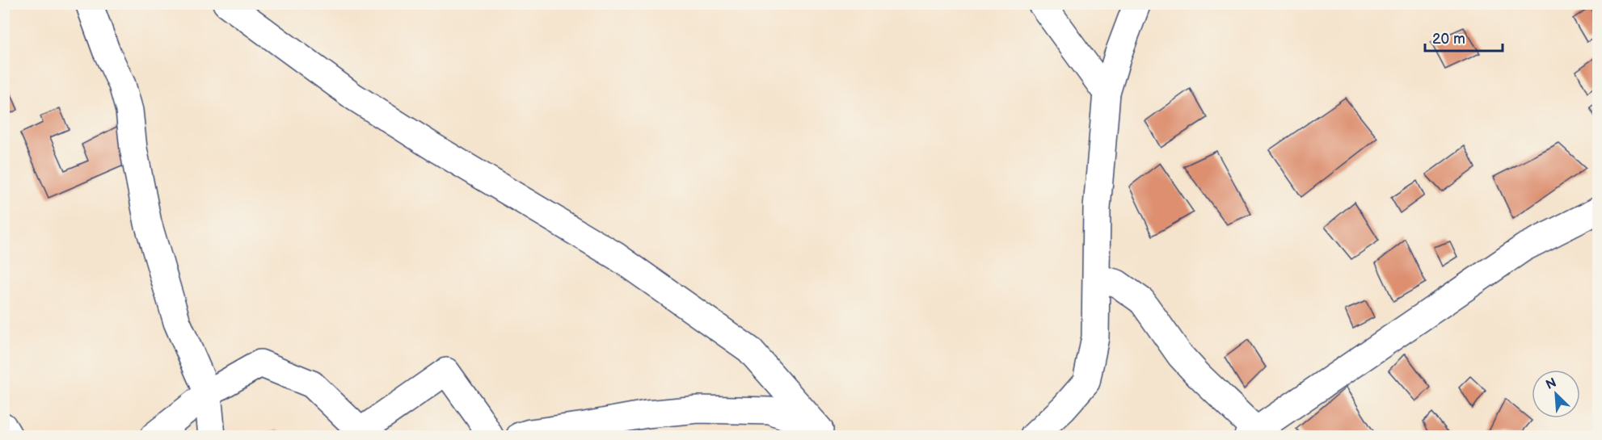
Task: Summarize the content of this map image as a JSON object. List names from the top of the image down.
{
  "scale_bar": "20 m",
  "north": "top left"
}
